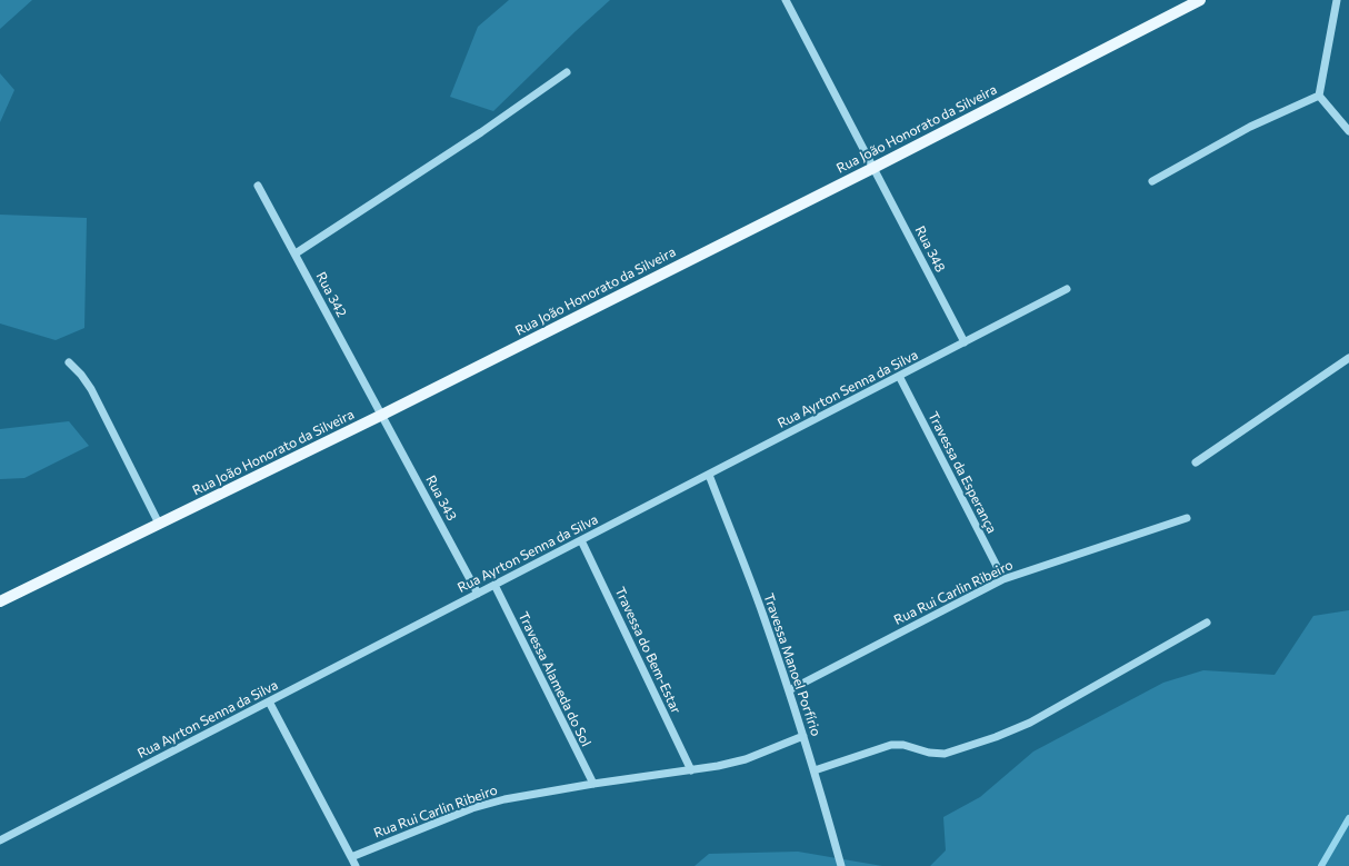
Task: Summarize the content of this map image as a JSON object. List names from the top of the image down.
{
  "streets": {
    "main road": ["Rua João Honorato da Silveira"],
    "street": [
      "Rua 348",
      "Rua 342",
      "Rua Ayrton Senna da Silva",
      "Travessa da Esperança",
      "Rua 343",
      "Rua Rui Carlin Ribeiro",
      "Travessa do Bem-Estar",
      "Travessa Manoel Porfírio",
      "Travessa Alameda do Sol"
    ]
  },
  "crossings": [
    ["Rua João Honorato da Silveira", "Rua 348"],
    ["Rua João Honorato da Silveira", "Rua 342"],
    ["Rua João Honorato da Silveira", "Rua 343"],
    ["Rua 348", "Rua Ayrton Senna da Silva"],
    ["Rua 342", "Rua 343"],
    ["Rua Ayrton Senna da Silva", "Travessa da Esperança"],
    ["Rua Ayrton Senna da Silva", "Rua 343"],
    ["Rua Ayrton Senna da Silva", "Travessa do Bem-Estar"],
    ["Rua Ayrton Senna da Silva", "Travessa Manoel Porfírio"],
    ["Rua Ayrton Senna da Silva", "Travessa Alameda do Sol"],
    ["Travessa da Esperança", "Rua Rui Carlin Ribeiro"],
    ["Rua Rui Carlin Ribeiro", "Travessa do Bem-Estar"],
    ["Rua Rui Carlin Ribeiro", "Travessa Manoel Porfírio"],
    ["Rua Rui Carlin Ribeiro", "Travessa Alameda do Sol"]
  ]
}
